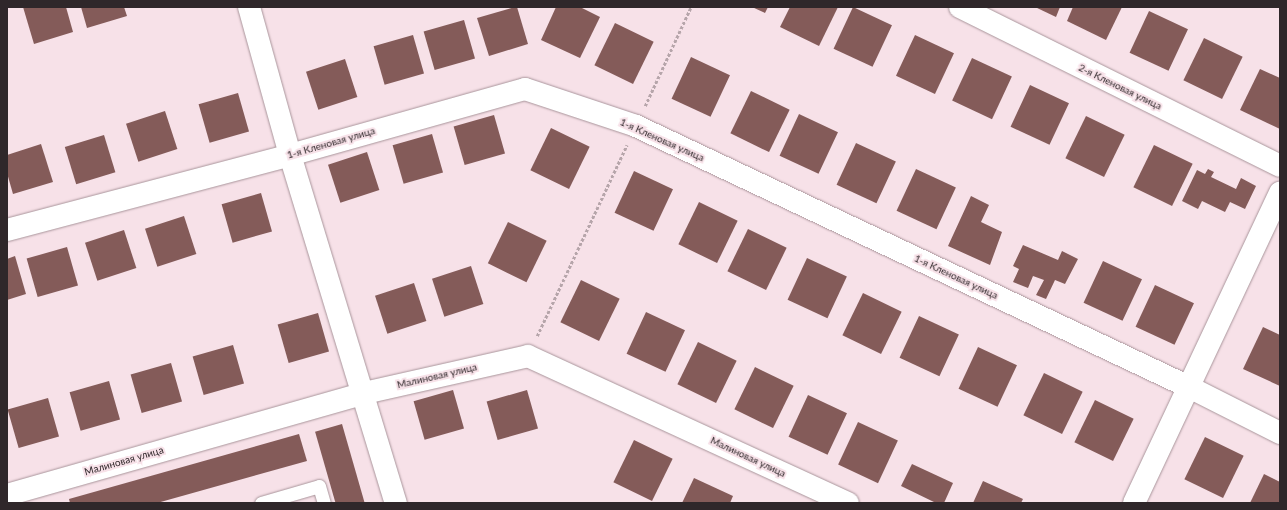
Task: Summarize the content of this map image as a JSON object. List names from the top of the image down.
{
  "streets": {
    "street": ["2-я Кленовая улица", "1-я Кленовая улица", "Малиновая улица"]
  }
}
